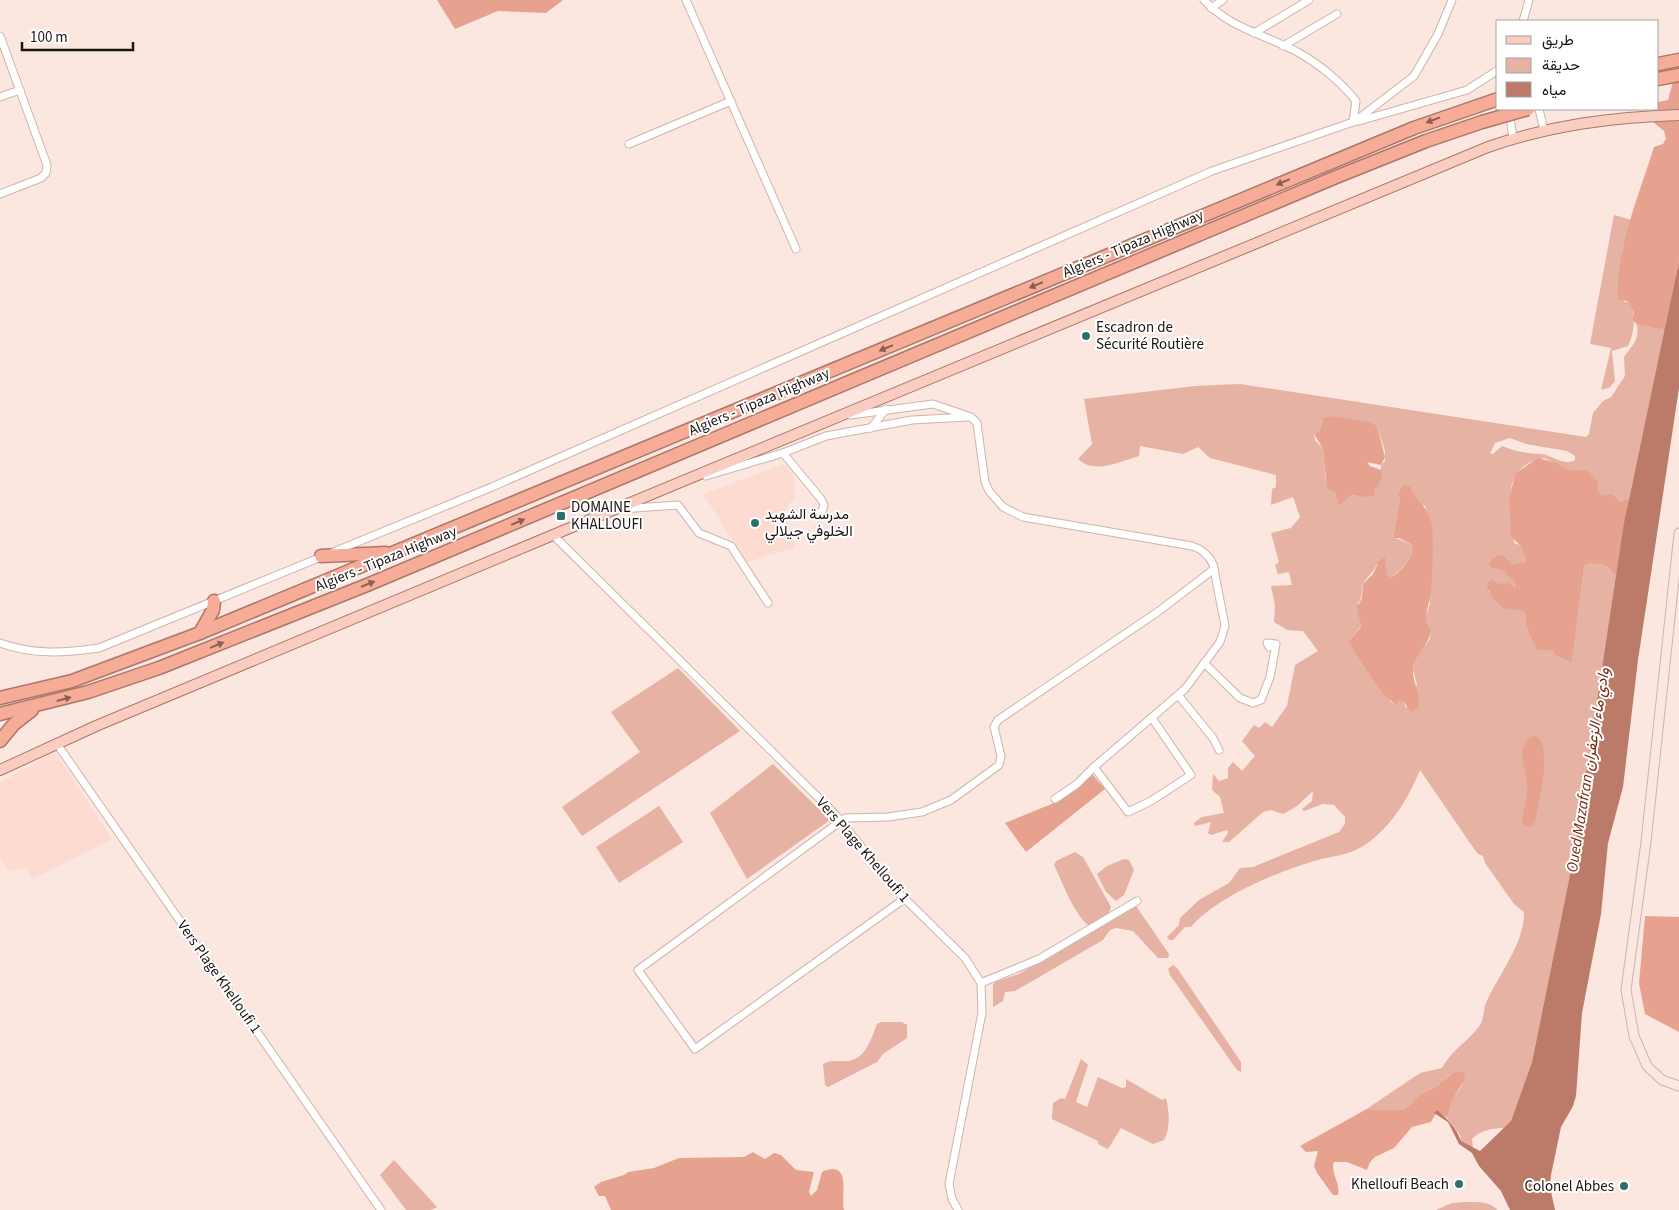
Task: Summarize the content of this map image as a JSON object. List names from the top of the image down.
{
  "streets": {
    "highway": ["Algiers - Tipaza Highway"],
    "street": ["Vers Plage Khelloufi 1"]
  },
  "water": ["Oued Mazafran وادي ماء الزعفران"],
  "places": {
    "other": [
      "Escadron de Sécurité Routière",
      "مدرسة الشهيد الخلوفي جيلالي",
      "Khelloufi Beach",
      "Colonel Abbes"
    ],
    "transit": ["DOMAINE KHALLOUFI"]
  },
  "legend": ["طريق", "حديقة", "مياه"],
  "scale_bar": "100 m"
}
